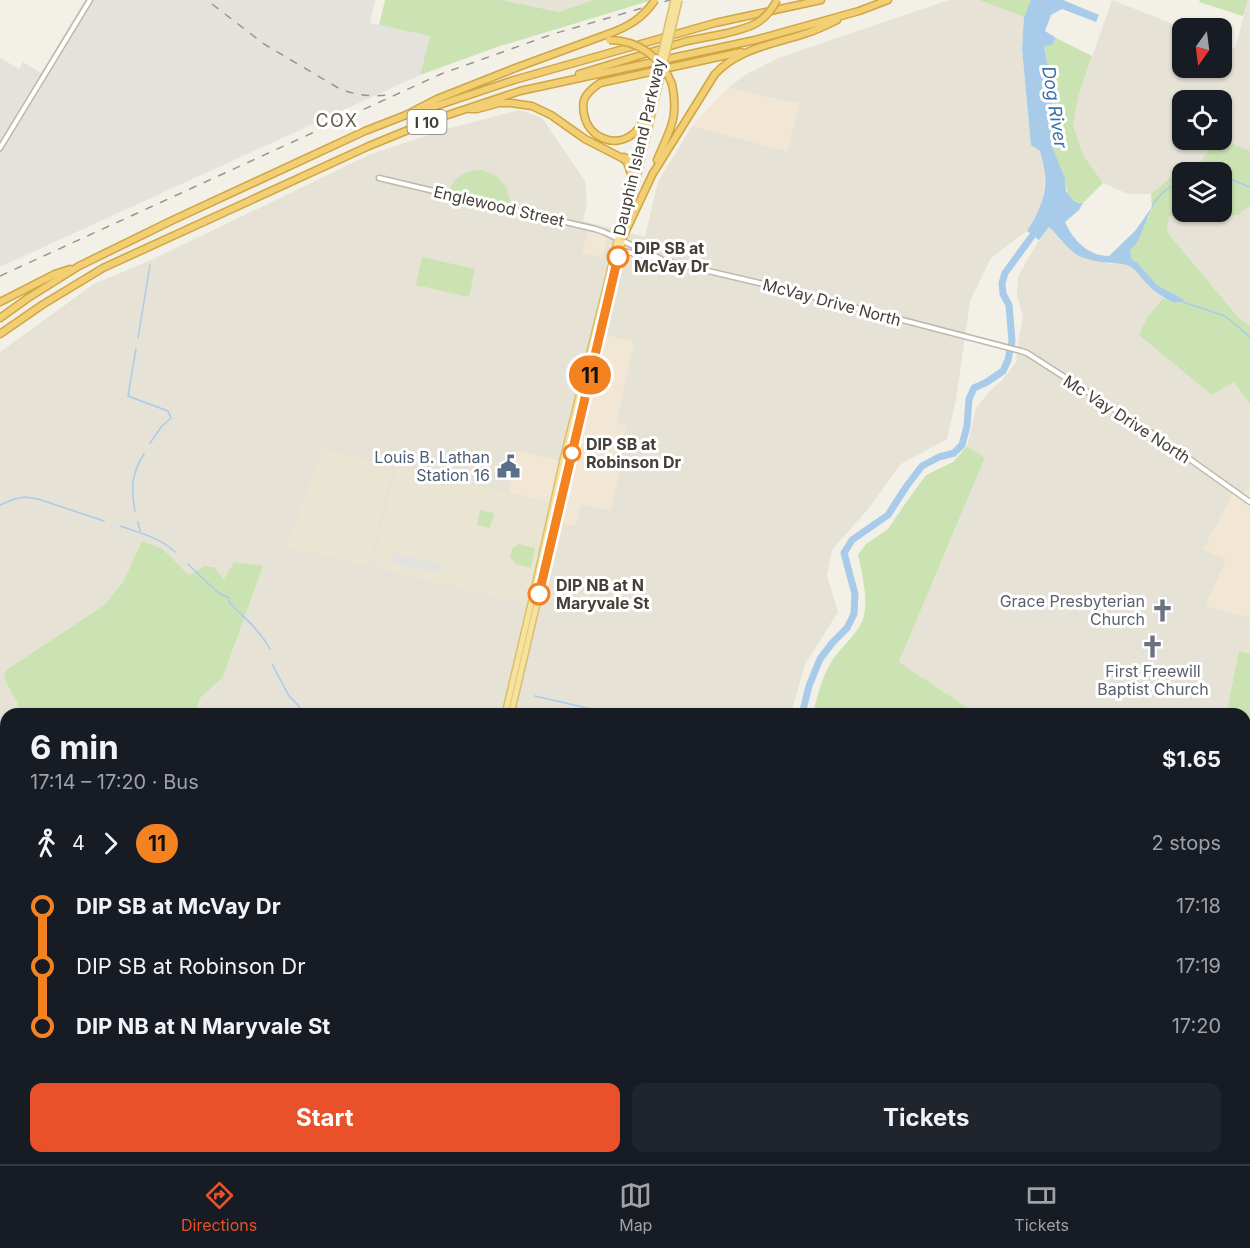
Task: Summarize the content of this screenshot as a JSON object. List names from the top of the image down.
{
  "streets": {
    "highway": ["I 10"],
    "main road": ["Dauphin Island Parkway"],
    "street": ["Englewood Street", "McVay Drive North", "Mc Vay Drive North"]
  },
  "crossings": [
    ["Dauphin Island Parkway", "Englewood Street"],
    ["Dauphin Island Parkway", "McVay Drive North"],
    ["Englewood Street", "McVay Drive North"],
    ["McVay Drive North", "Mc Vay Drive North"]
  ],
  "districts": ["COX"],
  "water": ["Dog River"],
  "places": {
    "other": ["DIP SB at McVay Dr", "DIP SB at Robinson Dr", "DIP NB at N Maryvale St"],
    "public building": ["Louis B. Lathan Station 16"],
    "church": ["Grace Presbyterian Church", "First Freewill Baptist Church"]
  },
  "lines": ["bus line 11"],
  "north": "bottom",
  "page": {
    "on_map": "11",
    "heading": ["6 min", "17:14 – 17:20 · Bus", "$1.65"],
    "legs": ["4", "11", "2 stops"],
    "list": [
      {
        "name": "DIP SB at McVay Dr",
        "value": "17:18"
      },
      {
        "name": "DIP SB at Robinson Dr",
        "value": "17:19"
      },
      {
        "name": "DIP NB at N Maryvale St",
        "value": "17:20"
      }
    ],
    "buttons": ["Start", "Tickets"],
    "tabs": ["Directions", "Map", "Tickets"]
  }
}
